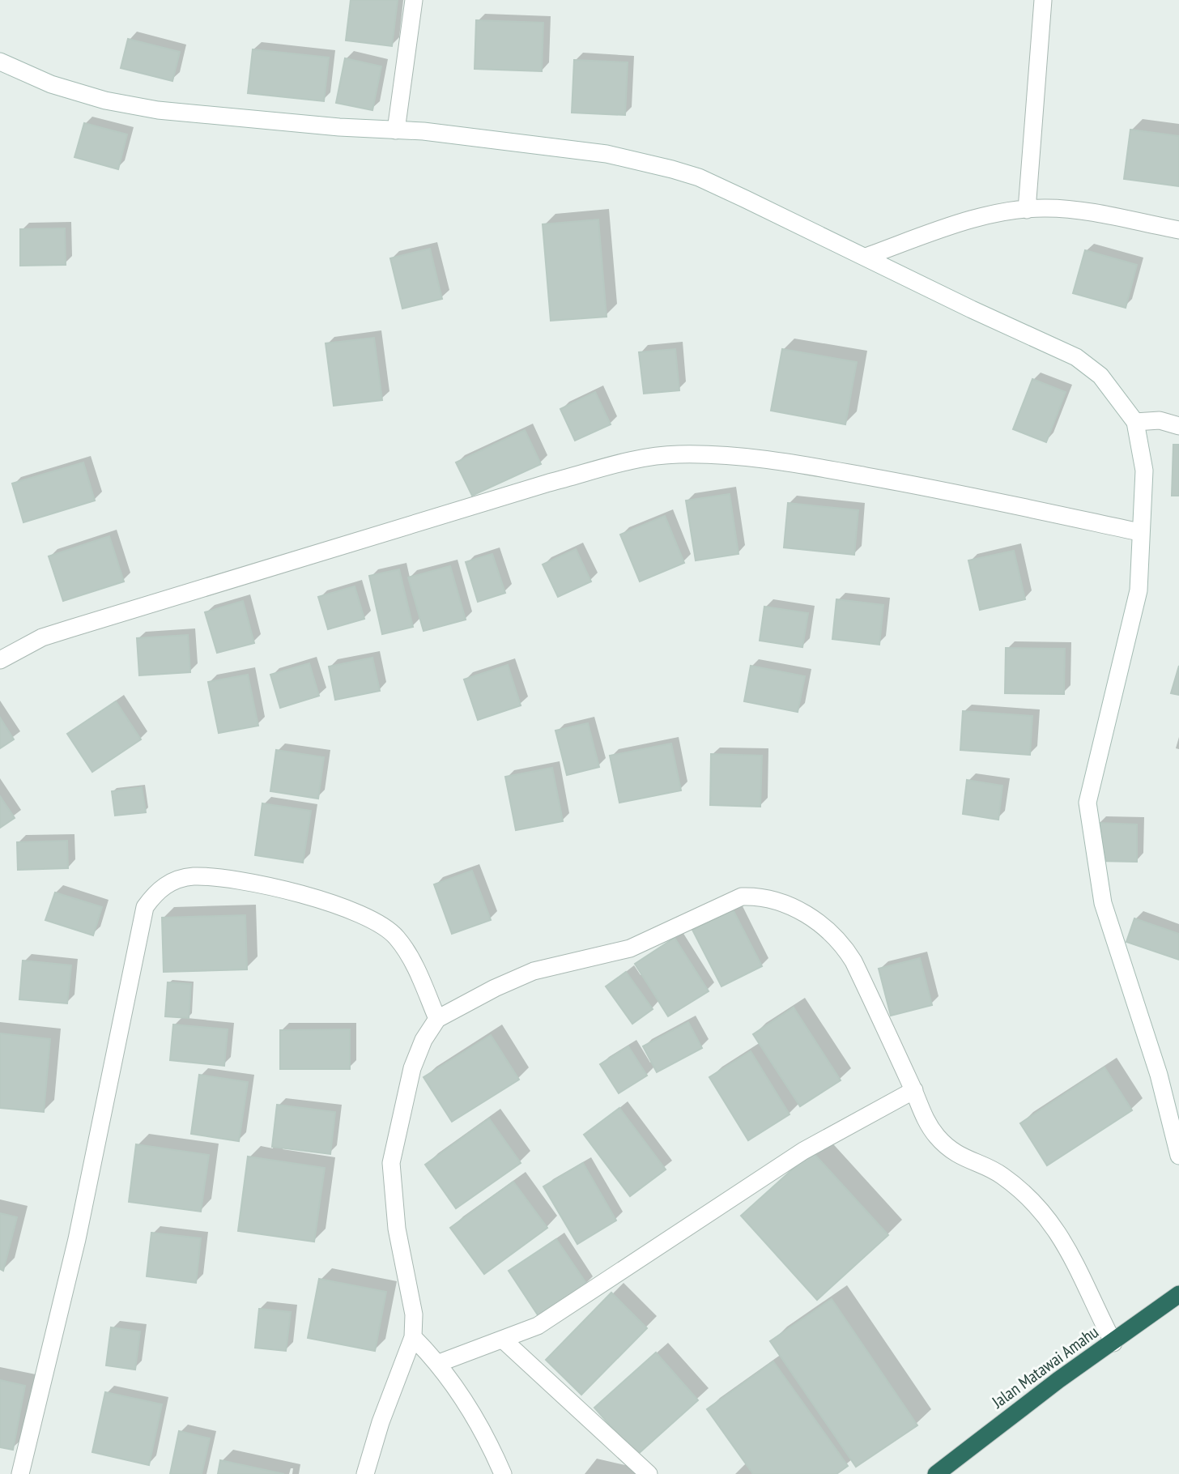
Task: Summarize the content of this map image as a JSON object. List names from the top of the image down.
{
  "streets": {
    "highway": ["Jalan Matawai Amahu"]
  }
}
